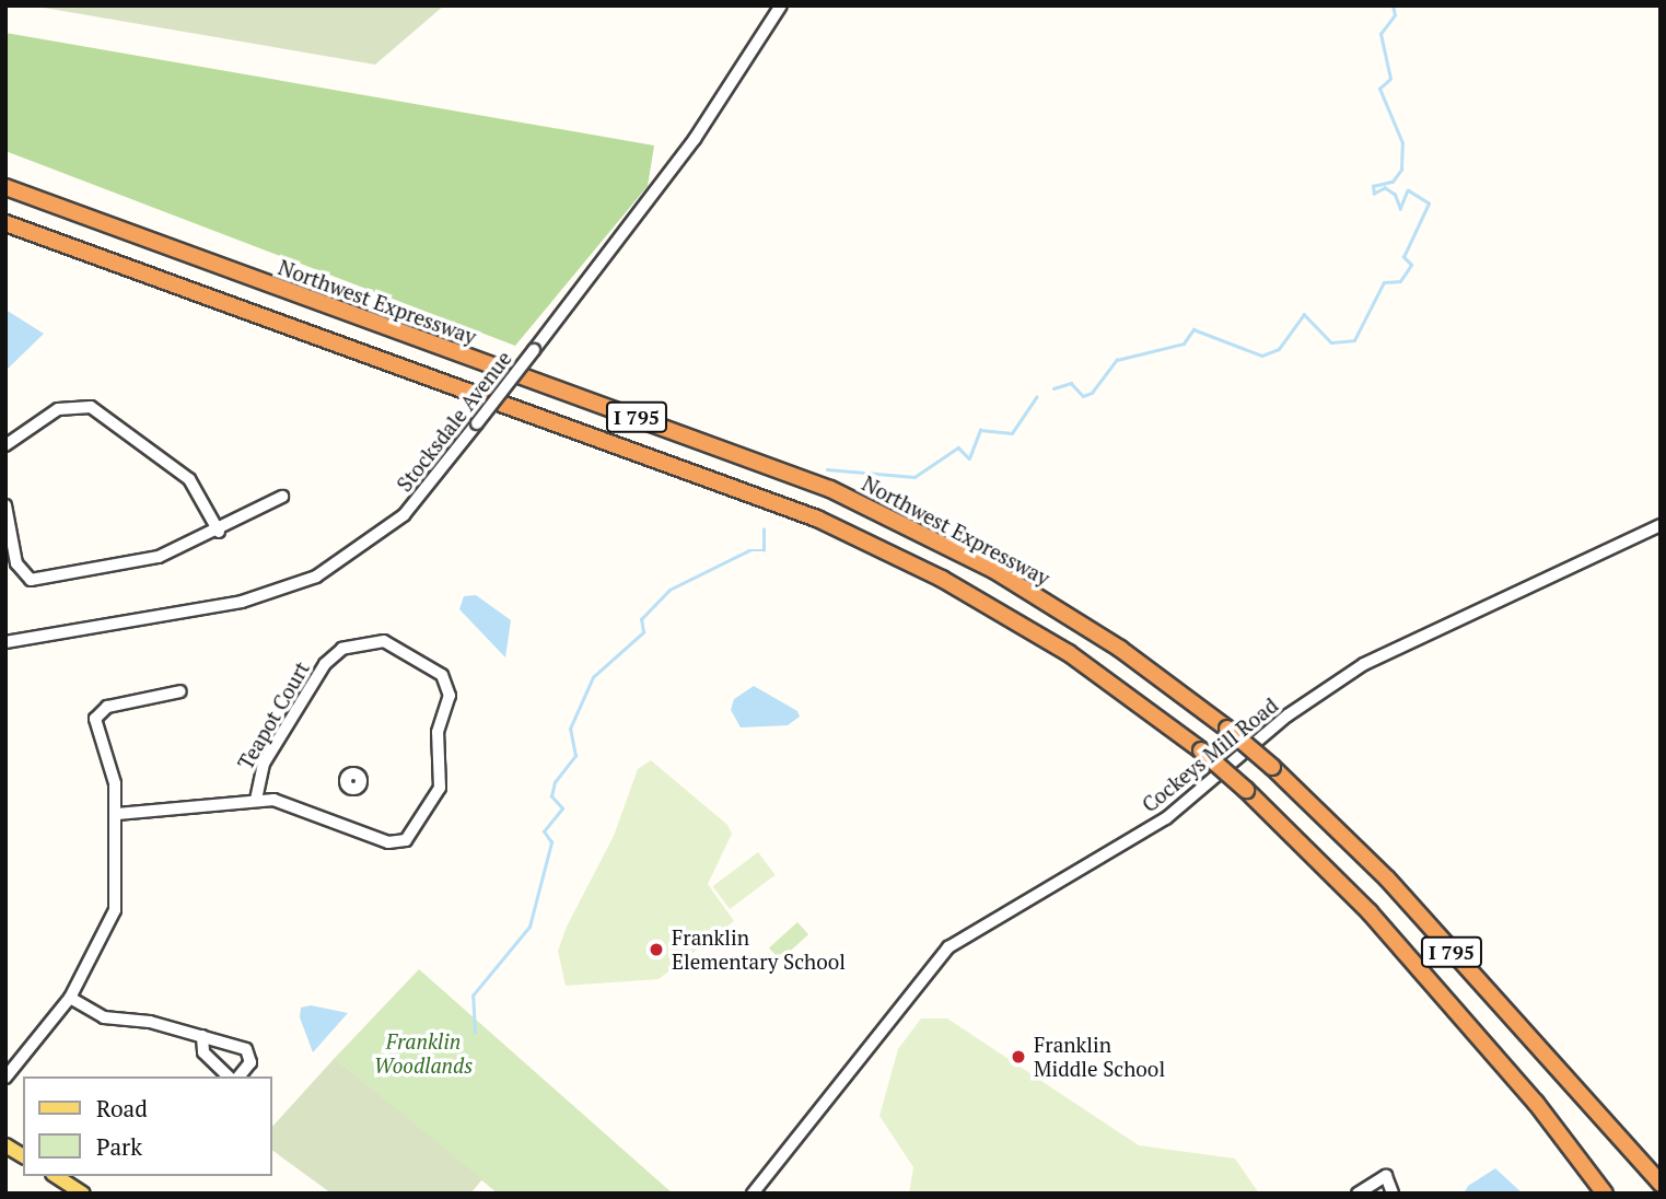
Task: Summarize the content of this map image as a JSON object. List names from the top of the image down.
{
  "streets": {
    "highway": ["Northwest Expressway", "I 795"],
    "street": ["Stocksdale Avenue", "Teapot Court", "Cockeys Mill Road"]
  },
  "parks": ["Franklin Woodlands"],
  "places": ["Franklin Elementary School", "Franklin Middle School"],
  "legend": ["Road", "Park"]
}
